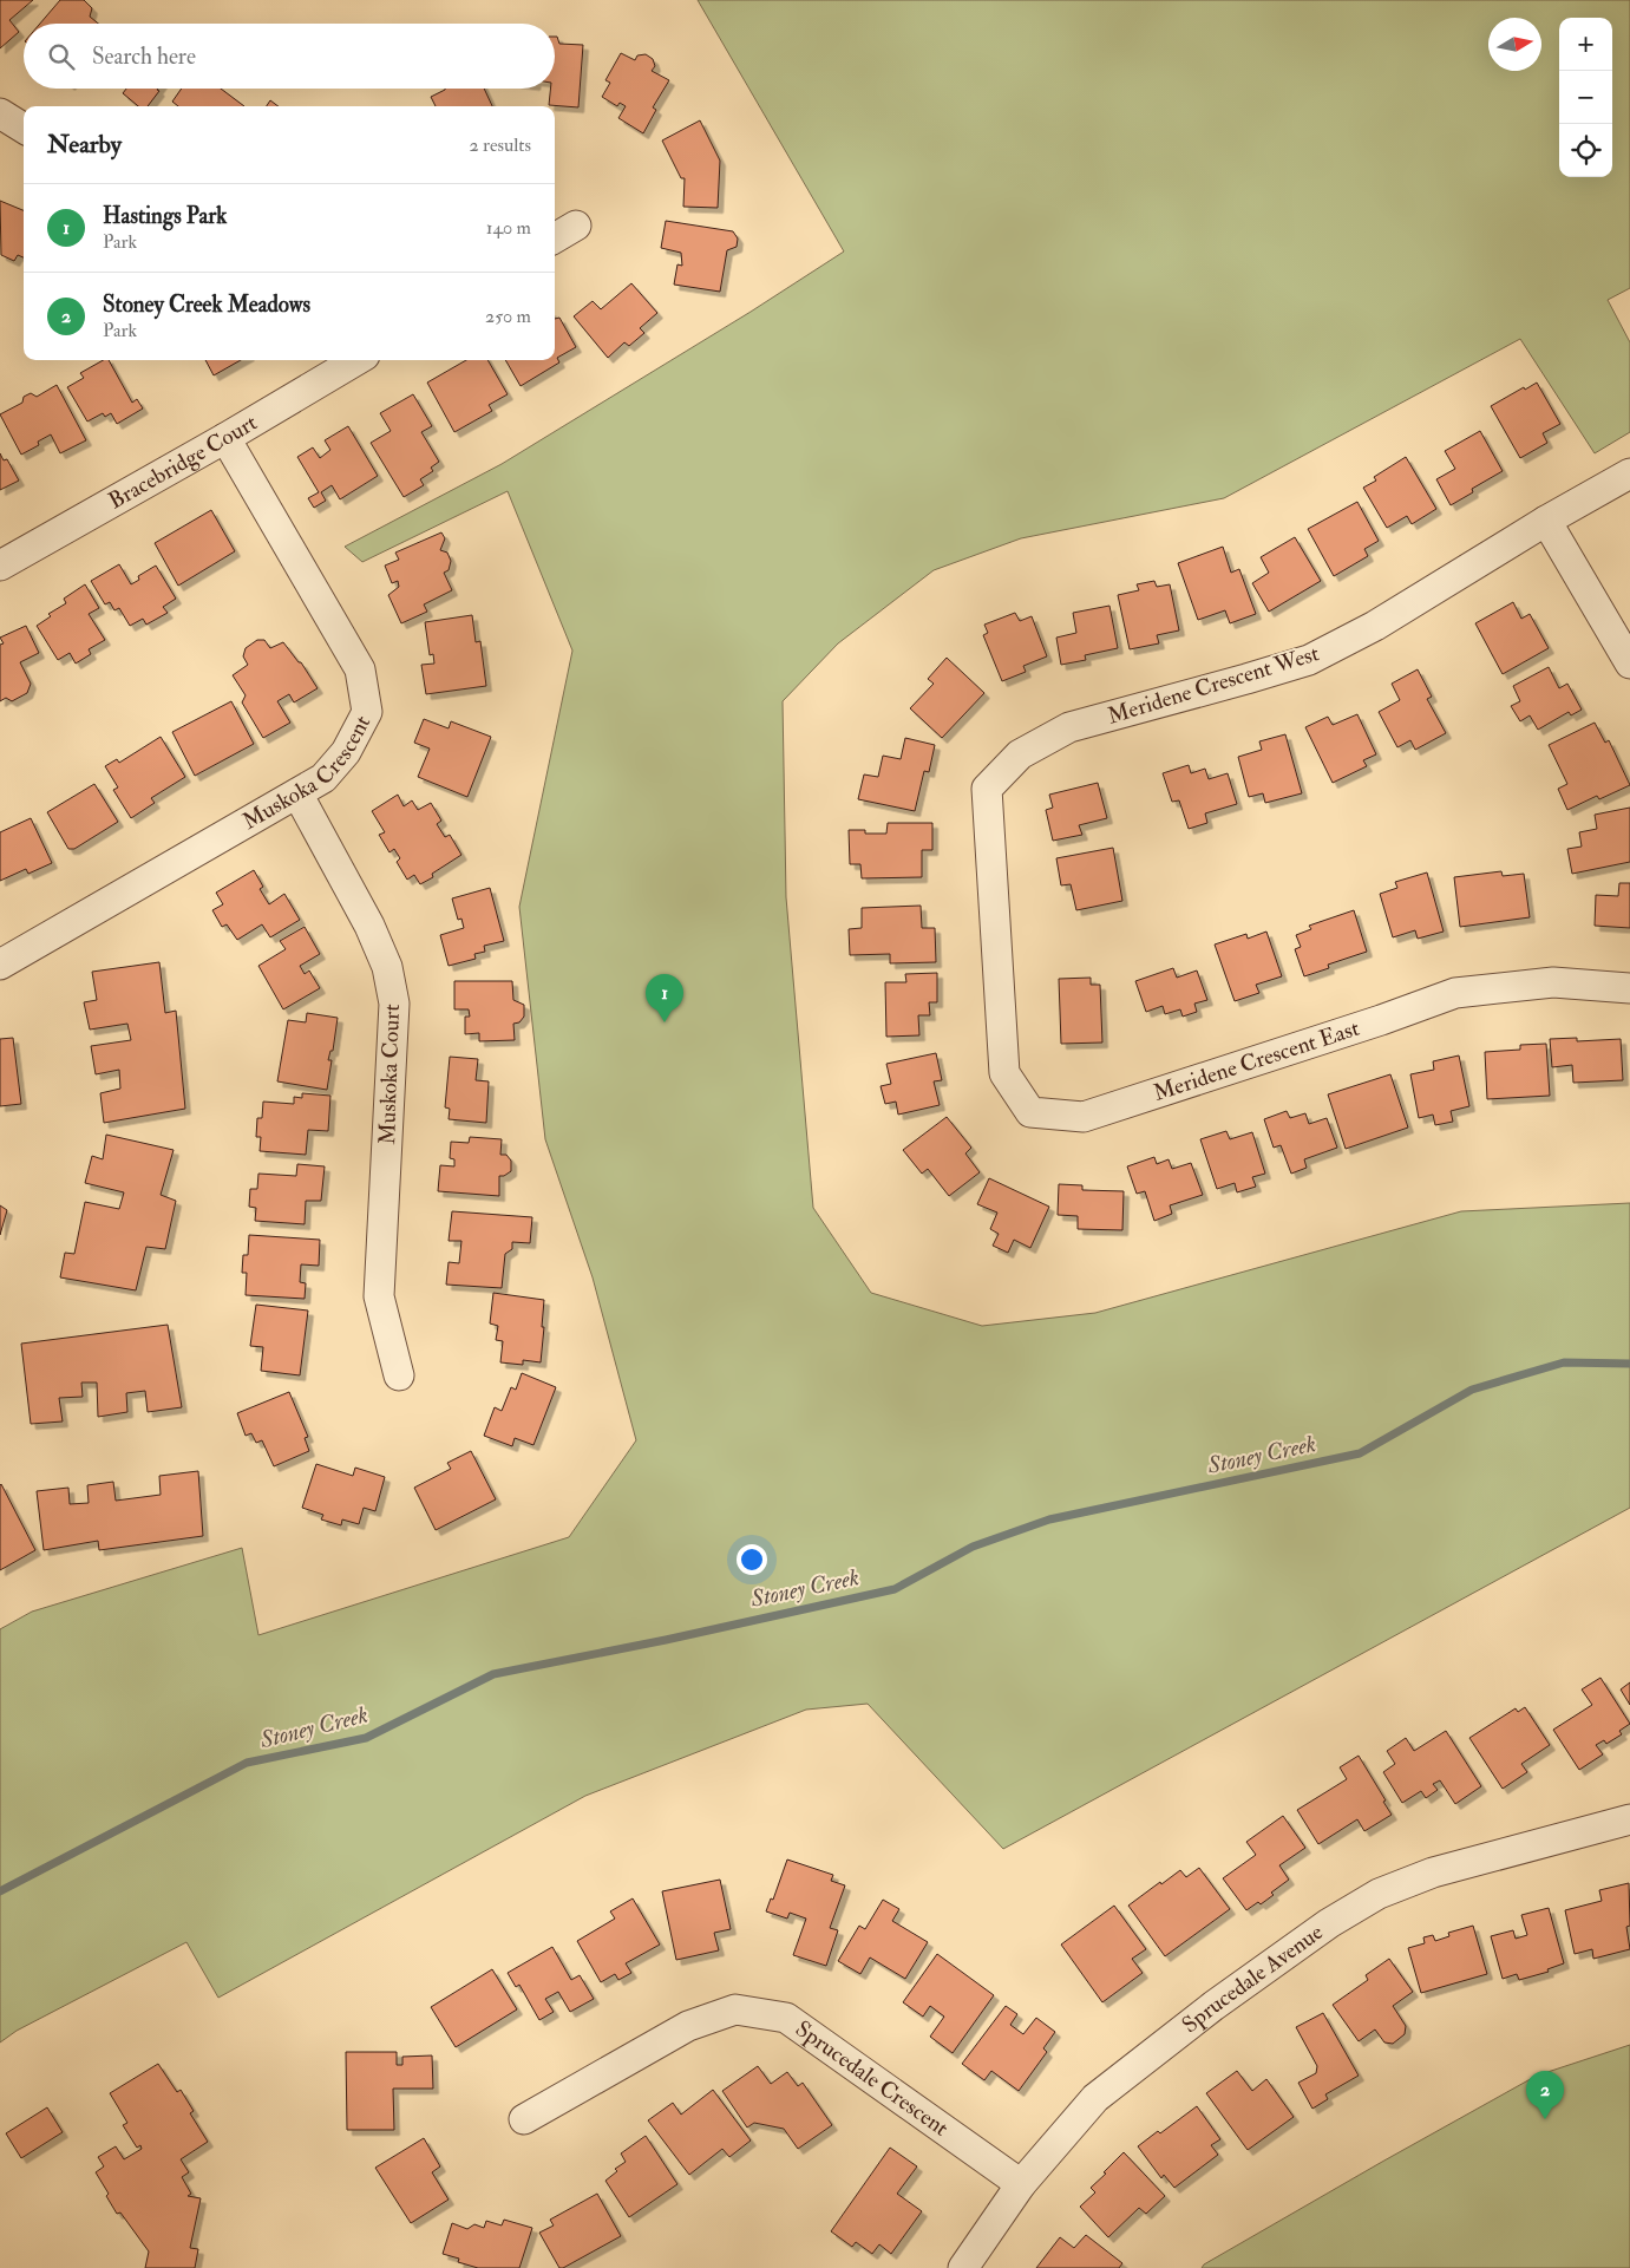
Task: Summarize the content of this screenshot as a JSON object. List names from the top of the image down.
{
  "streets": {
    "street": [
      "Bracebridge Court",
      "Meridene Crescent West",
      "Muskoka Crescent",
      "Meridene Crescent East",
      "Muskoka Court",
      "Sprucedale Avenue",
      "Sprucedale Crescent"
    ]
  },
  "crossings": [
    ["Bracebridge Court", "Muskoka Crescent"],
    ["Meridene Crescent West", "Meridene Crescent East"],
    ["Muskoka Crescent", "Muskoka Court"],
    ["Sprucedale Avenue", "Sprucedale Crescent"]
  ],
  "water": ["Stoney Creek"],
  "north": "right",
  "page": {
    "map_buttons": ["+", "−"],
    "search": "Search here",
    "heading": ["Nearby", "2 results"],
    "list": [
      {
        "mark": "1",
        "name": "Hastings Park",
        "note": "Park",
        "value": "140 m"
      },
      {
        "mark": "2",
        "name": "Stoney Creek Meadows",
        "note": "Park",
        "value": "250 m"
      }
    ],
    "pins": ["1", "2"]
  }
}
